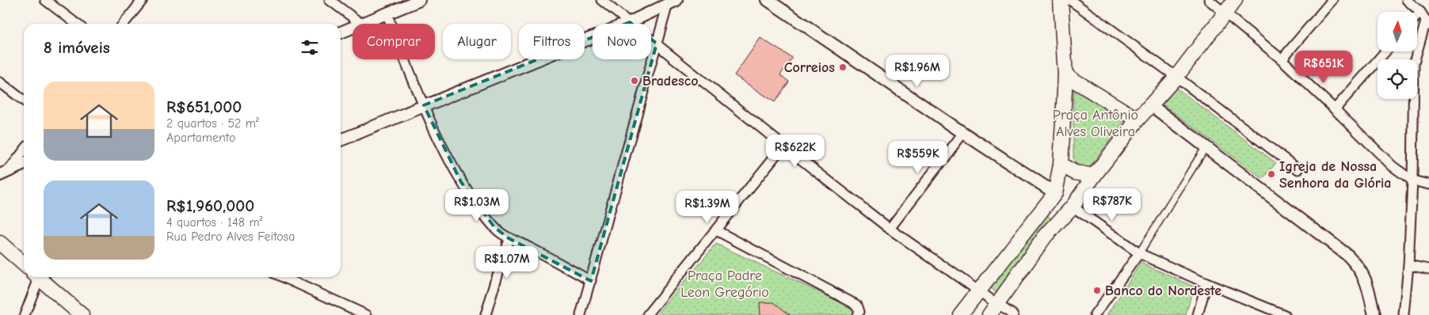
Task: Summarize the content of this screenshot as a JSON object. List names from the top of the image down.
{
  "parks": ["Praça Antônio Alves Oliveira", "Praça Padre Leon Gregório"],
  "places": [
    "Correios",
    "Bradesco",
    "Igreja de Nossa Senhora da Glória",
    "Banco do Nordeste"
  ],
  "north": "top",
  "page": {
    "chip": [
      "Comprar",
      "Alugar",
      "Filtros",
      "Novo"
    ],
    "heading": "8 imóveis",
    "price": [
      "R$651K",
      "R$1.96M",
      "R$622K",
      "R$559K",
      "R$787K",
      "R$1.03M",
      "R$1.39M",
      "R$1.07M"
    ],
    "list": [
      {
        "name": "R$651,000",
        "note": "2 quartos · 52 m² · Apartamento"
      },
      {
        "name": "R$1,960,000",
        "note": "4 quartos · 148 m² · Rua Pedro Alves Feitosa"
      }
    ]
  }
}
